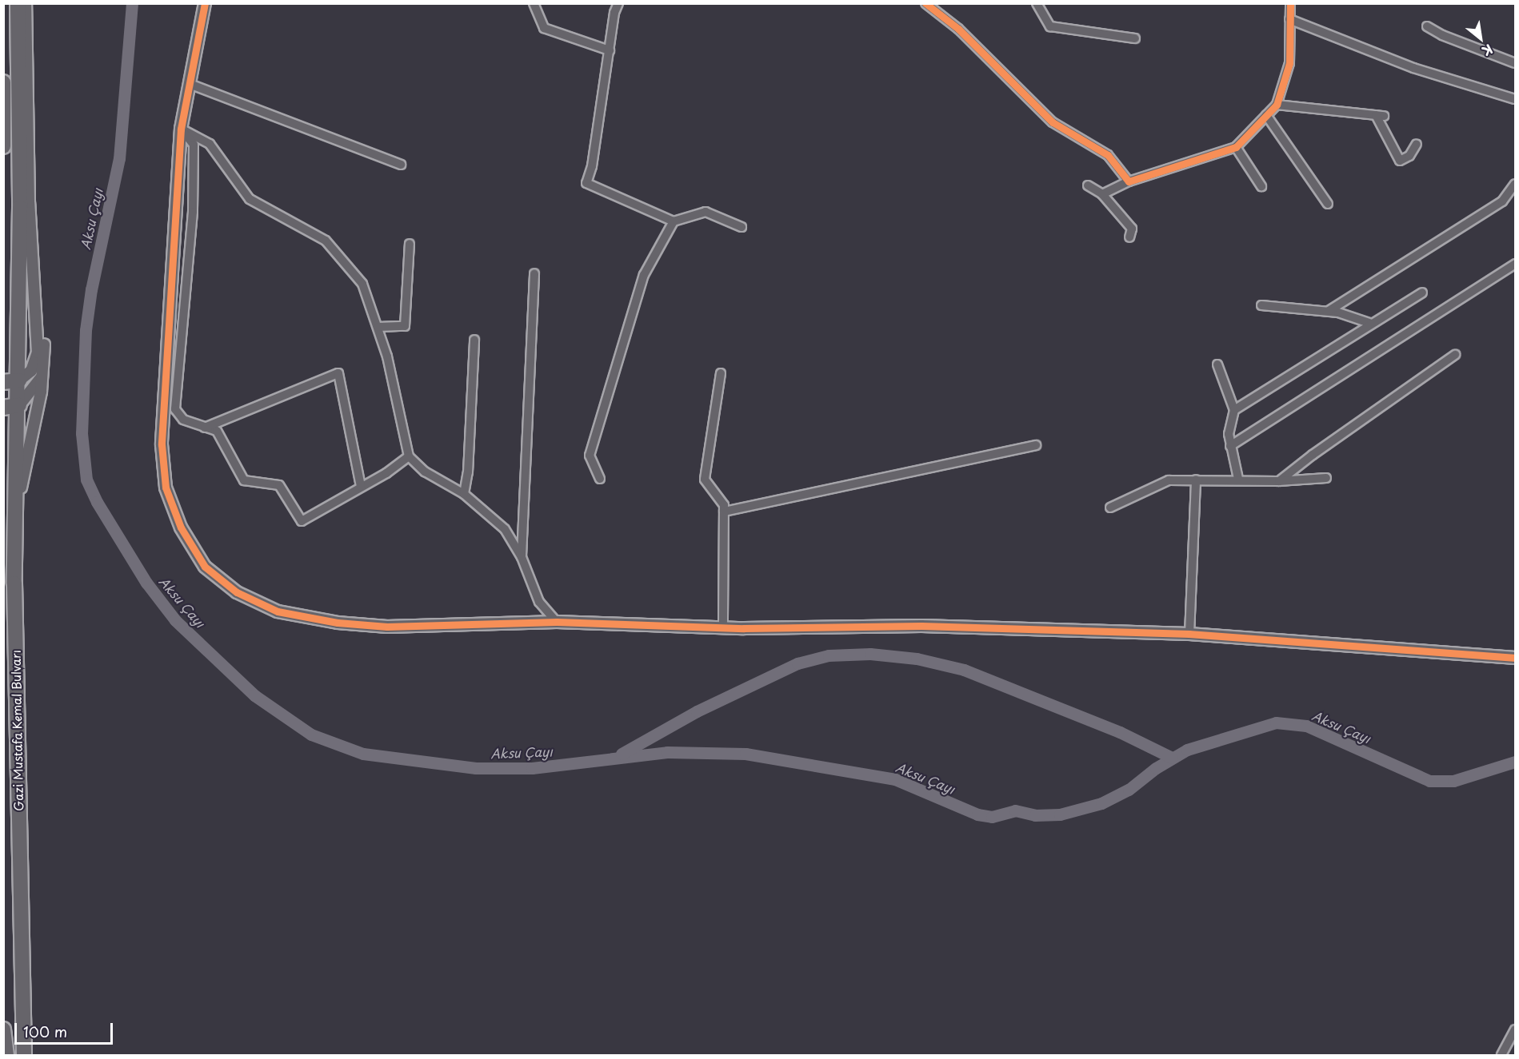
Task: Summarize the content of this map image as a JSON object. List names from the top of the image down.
{
  "streets": {
    "highway": ["Gazi Mustafa Kemal Bulvarı"]
  },
  "water": ["Aksu Çayı"],
  "scale_bar": "100 m",
  "north": "bottom right"
}
